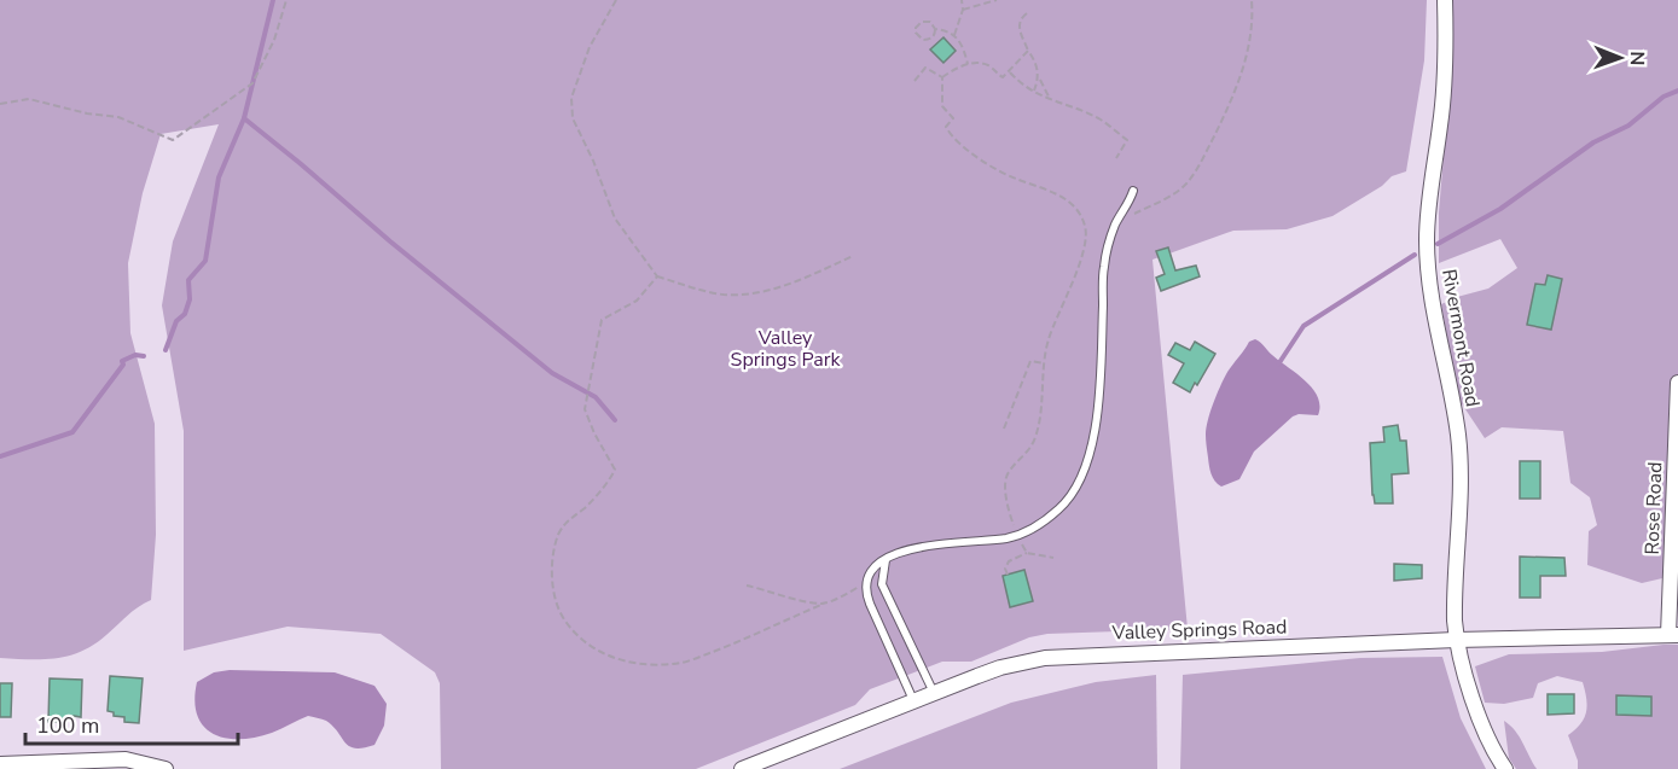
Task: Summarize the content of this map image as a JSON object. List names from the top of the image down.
{
  "streets": {
    "street": ["Rivermont Road", "Rose Road", "Valley Springs Road"]
  },
  "crossings": [
    ["Rivermont Road", "Valley Springs Road"],
    ["Rose Road", "Valley Springs Road"]
  ],
  "parks": ["Valley Springs Park"],
  "scale_bar": "100 m",
  "north": "right"
}
